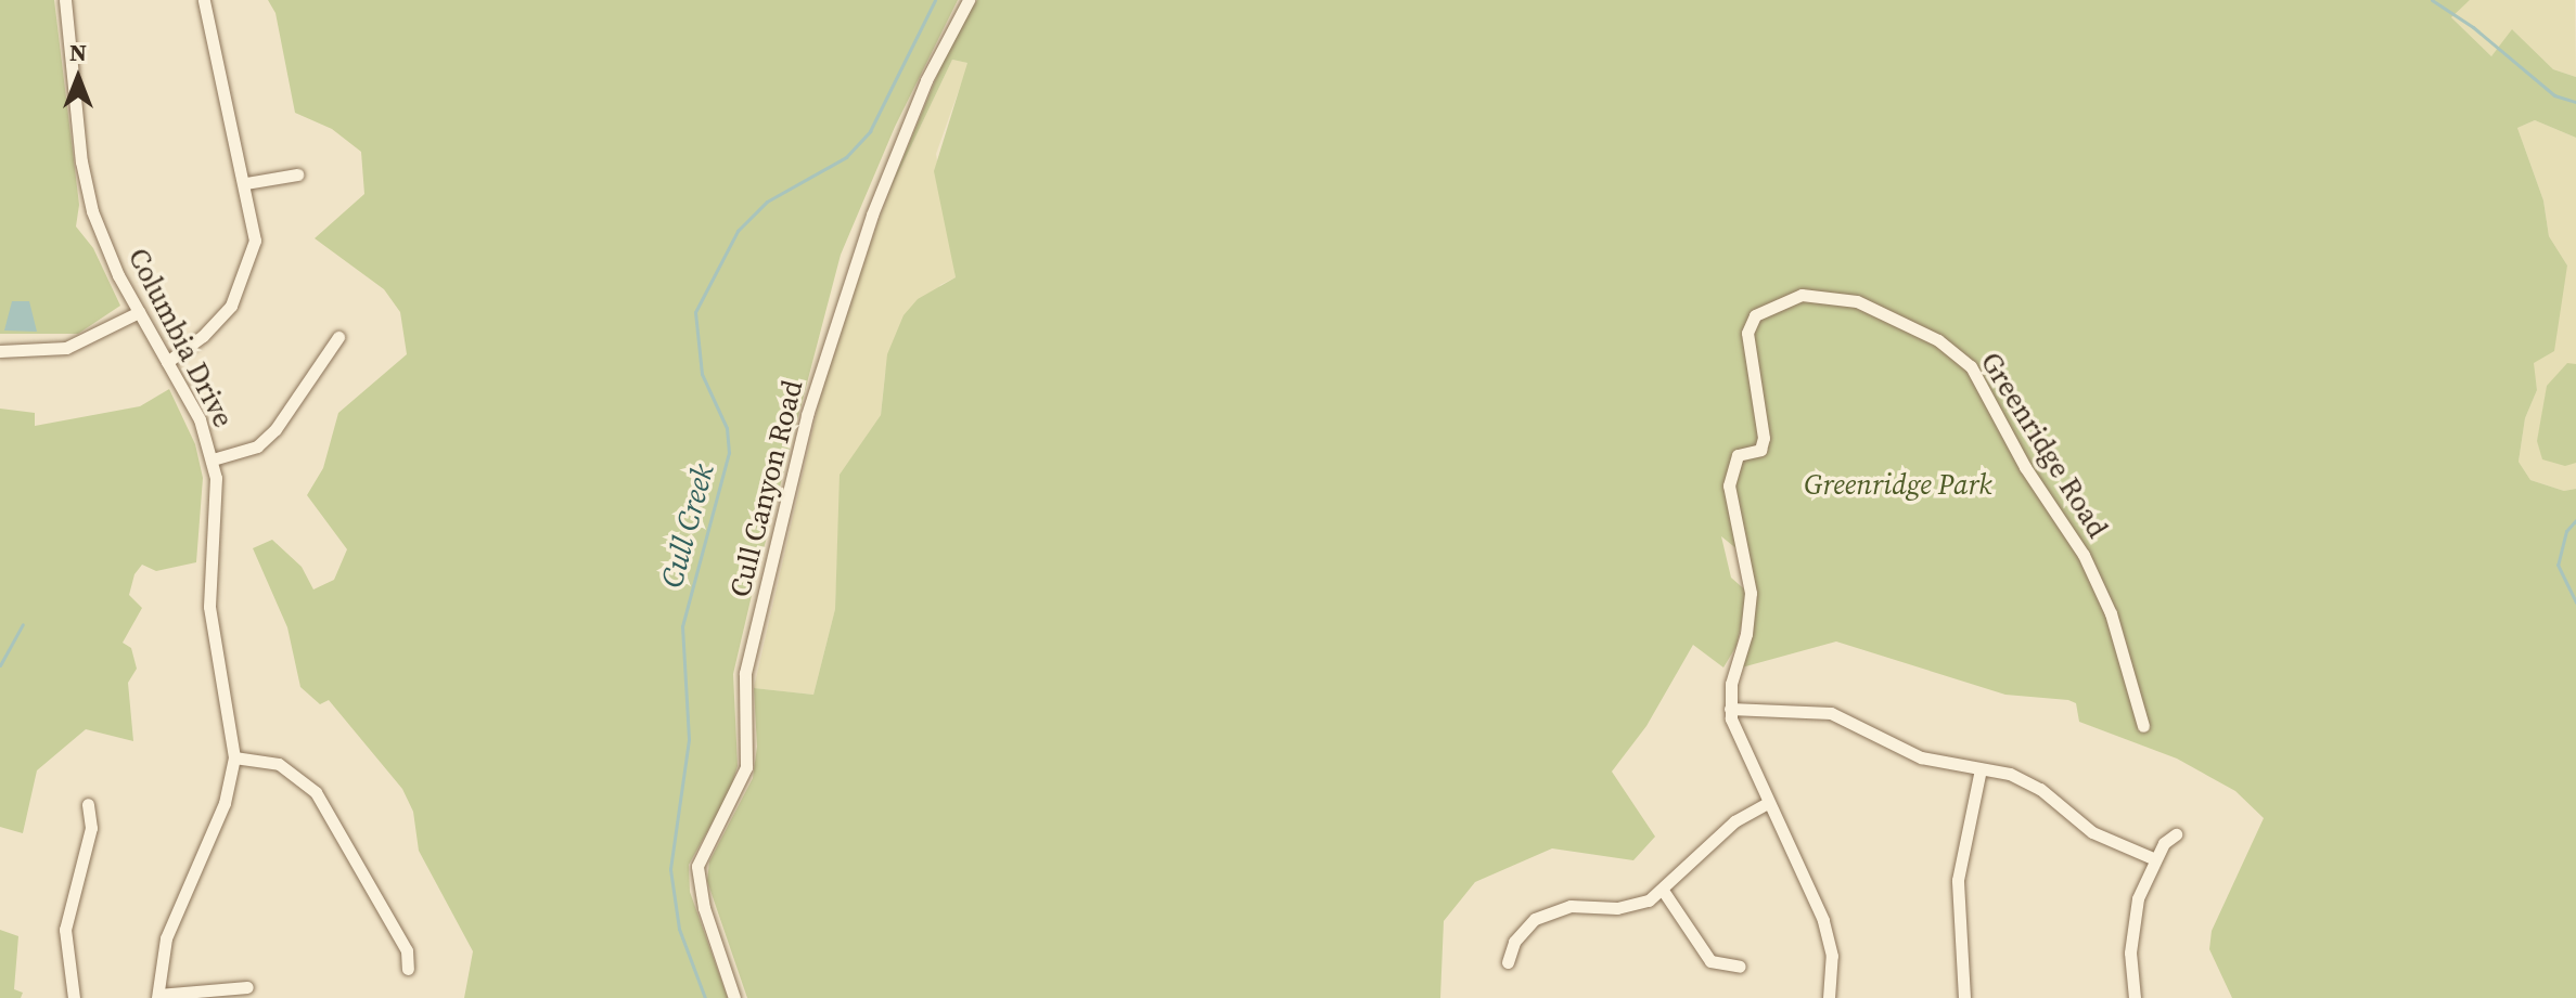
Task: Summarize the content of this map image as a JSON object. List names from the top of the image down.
{
  "streets": {
    "street": ["Columbia Drive", "Greenridge Road", "Cull Canyon Road"]
  },
  "water": ["Cull Creek"],
  "parks": ["Greenridge Park"],
  "north": "top"
}
